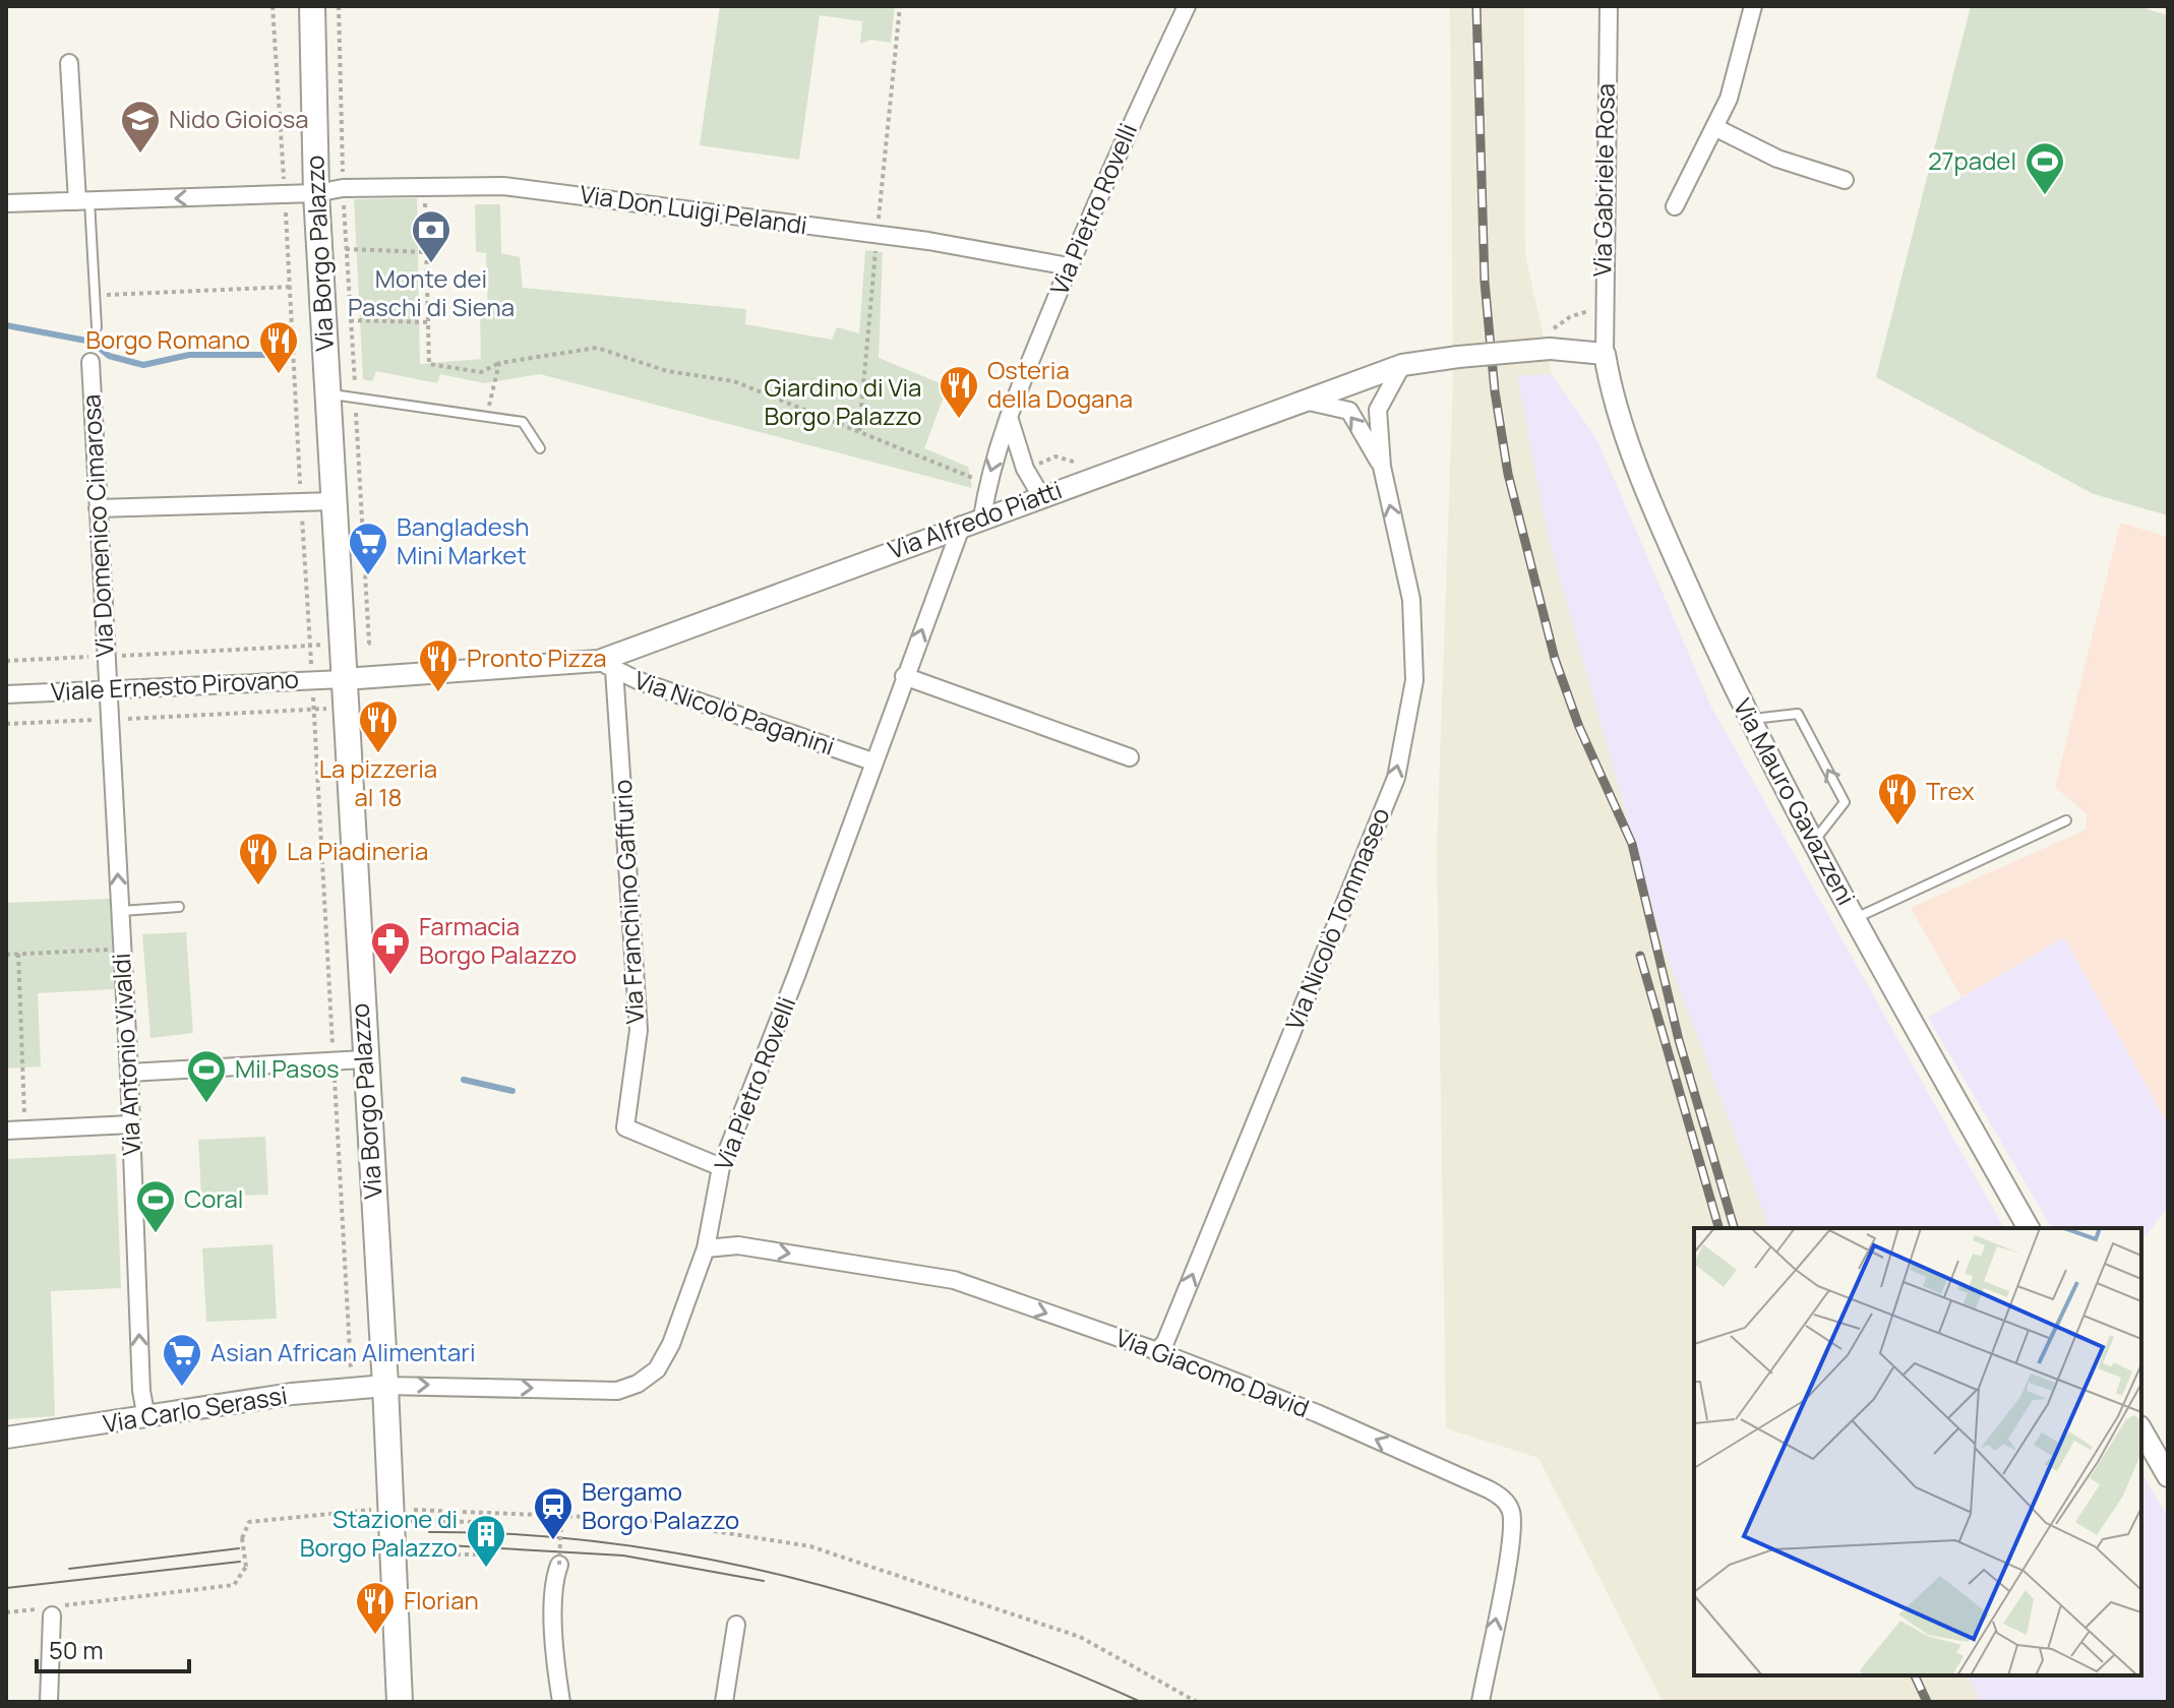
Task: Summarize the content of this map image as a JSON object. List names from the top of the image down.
{
  "streets": {
    "main road": ["Via Borgo Palazzo"],
    "street": [
      "Via Gabriele Rosa",
      "Via Pietro Rovelli",
      "Via Don Luigi Pelandi",
      "Via Alfredo Piatti",
      "Via Domenico Cimarosa",
      "Viale Ernesto Pirovano",
      "Via Nicolò Paganini",
      "Via Mauro Gavazzeni",
      "Via Franchino Gaffurio",
      "Via Nicolò Tommaseo",
      "Via Antonio Vivaldi",
      "Via Giacomo David",
      "Via Carlo Serassi"
    ]
  },
  "crossings": [
    ["Via Gabriele Rosa", "Via Alfredo Piatti"],
    ["Via Gabriele Rosa", "Via Mauro Gavazzeni"],
    ["Via Pietro Rovelli", "Via Don Luigi Pelandi"],
    ["Via Pietro Rovelli", "Via Borgo Palazzo"],
    ["Via Pietro Rovelli", "Via Alfredo Piatti"],
    ["Via Pietro Rovelli", "Via Nicolò Paganini"],
    ["Via Pietro Rovelli", "Via Franchino Gaffurio"],
    ["Via Pietro Rovelli", "Via Giacomo David"],
    ["Via Pietro Rovelli", "Via Carlo Serassi"],
    ["Via Don Luigi Pelandi", "Via Borgo Palazzo"],
    ["Via Borgo Palazzo", "Via Alfredo Piatti"],
    ["Via Borgo Palazzo", "Viale Ernesto Pirovano"],
    ["Via Borgo Palazzo", "Via Carlo Serassi"],
    ["Via Alfredo Piatti", "Viale Ernesto Pirovano"],
    ["Via Alfredo Piatti", "Via Nicolò Paganini"],
    ["Via Alfredo Piatti", "Via Mauro Gavazzeni"],
    ["Via Alfredo Piatti", "Via Franchino Gaffurio"],
    ["Via Alfredo Piatti", "Via Nicolò Tommaseo"],
    ["Via Domenico Cimarosa", "Viale Ernesto Pirovano"],
    ["Via Domenico Cimarosa", "Via Antonio Vivaldi"],
    ["Viale Ernesto Pirovano", "Via Antonio Vivaldi"],
    ["Via Nicolò Paganini", "Via Franchino Gaffurio"],
    ["Via Nicolò Tommaseo", "Via Giacomo David"],
    ["Via Antonio Vivaldi", "Via Carlo Serassi"]
  ],
  "one_way": ["Via Nicolò Tommaseo", "Via Antonio Vivaldi"],
  "parks": ["Giardino di Via Borgo Palazzo"],
  "places": {
    "school or university": ["Nido Gioiosa"],
    "sports": ["27padel", "Mil Pasos", "Coral"],
    "bank": ["Monte dei Paschi di Siena"],
    "restaurant": [
      "Borgo Romano",
      "Osteria della Dogana",
      "Pronto Pizza",
      "La pizzeria al 18",
      "Trex",
      "La Piadineria",
      "Florian"
    ],
    "supermarket": ["Bangladesh Mini Market", "Asian African Alimentari"],
    "pharmacy": ["Farmacia Borgo Palazzo"],
    "station": ["Bergamo Borgo Palazzo"],
    "building": ["Stazione di Borgo Palazzo"]
  },
  "scale_bar": "50 m"
}
